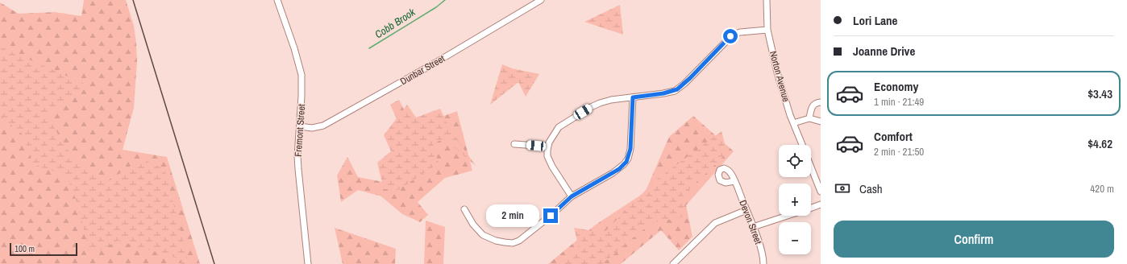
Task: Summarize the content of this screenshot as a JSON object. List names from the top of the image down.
{
  "streets": {
    "street": [
      "Dunbar Street",
      "Norton Avenue",
      "Fremont Street",
      "Devon Street"
    ]
  },
  "crossings": [
    ["Dunbar Street", "Fremont Street"]
  ],
  "water": ["Cobb Brook"],
  "scale_bar": "100 m",
  "page": {
    "banner": ["Lori Lane", "Joanne Drive"],
    "list": [
      {
        "name": "Economy",
        "note": "1 min · 21:49",
        "value": "$3.43"
      },
      {
        "name": "Comfort",
        "note": "2 min · 21:50",
        "value": "$4.62"
      }
    ],
    "map_buttons": ["+", "−"],
    "pay": ["Cash", "420 m"],
    "bubble": "2 min",
    "buttons": "Confirm",
    "scale": "100 m"
  }
}
